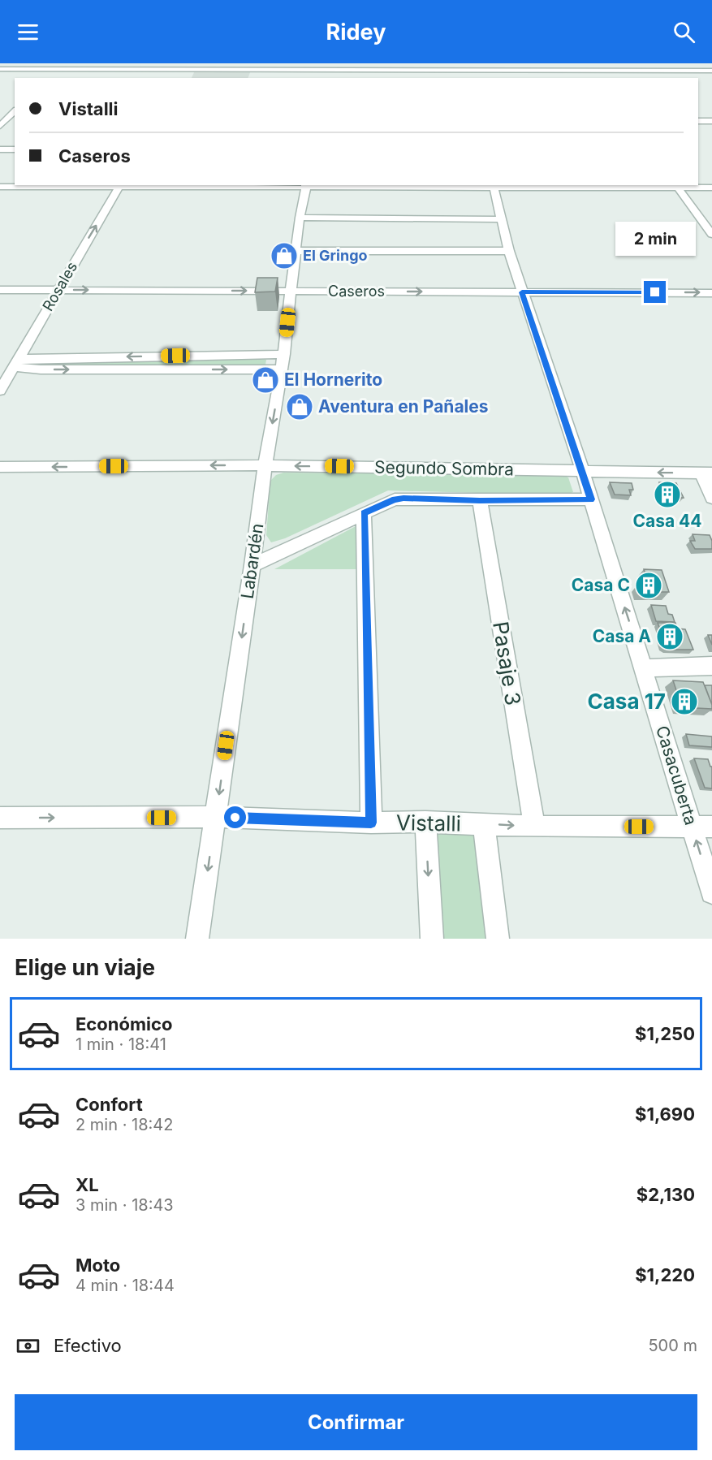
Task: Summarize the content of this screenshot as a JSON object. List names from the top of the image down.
{
  "streets": {
    "street": [
      "Rosales",
      "Caseros",
      "Segundo Sombra",
      "Labardén",
      "Pasaje 3",
      "Casacuberta",
      "Vistalli"
    ]
  },
  "crossings": [
    ["Rosales", "Caseros"],
    ["Caseros", "Labardén"],
    ["Caseros", "Casacuberta"],
    ["Segundo Sombra", "Labardén"],
    ["Segundo Sombra", "Casacuberta"],
    ["Labardén", "Vistalli"],
    ["Pasaje 3", "Vistalli"],
    ["Casacuberta", "Vistalli"]
  ],
  "one_way": ["Rosales", "Labardén", "Vistalli"],
  "places": {
    "shop": ["El Gringo", "El Hornerito", "Aventura en Pañales"],
    "building": [
      "Casa 44",
      "Casa C",
      "Casa A",
      "Casa 17"
    ]
  },
  "page": {
    "header": "Ridey",
    "banner": ["Vistalli", "Caseros"],
    "bubble": "2 min",
    "heading": "Elige un viaje",
    "list": [
      {
        "name": "Económico",
        "note": "1 min · 18:41",
        "value": "$1,250"
      },
      {
        "name": "Confort",
        "note": "2 min · 18:42",
        "value": "$1,690"
      },
      {
        "name": "XL",
        "note": "3 min · 18:43",
        "value": "$2,130"
      },
      {
        "name": "Moto",
        "note": "4 min · 18:44",
        "value": "$1,220"
      }
    ],
    "pay": ["Efectivo", "500 m"],
    "buttons": "Confirmar"
  }
}
